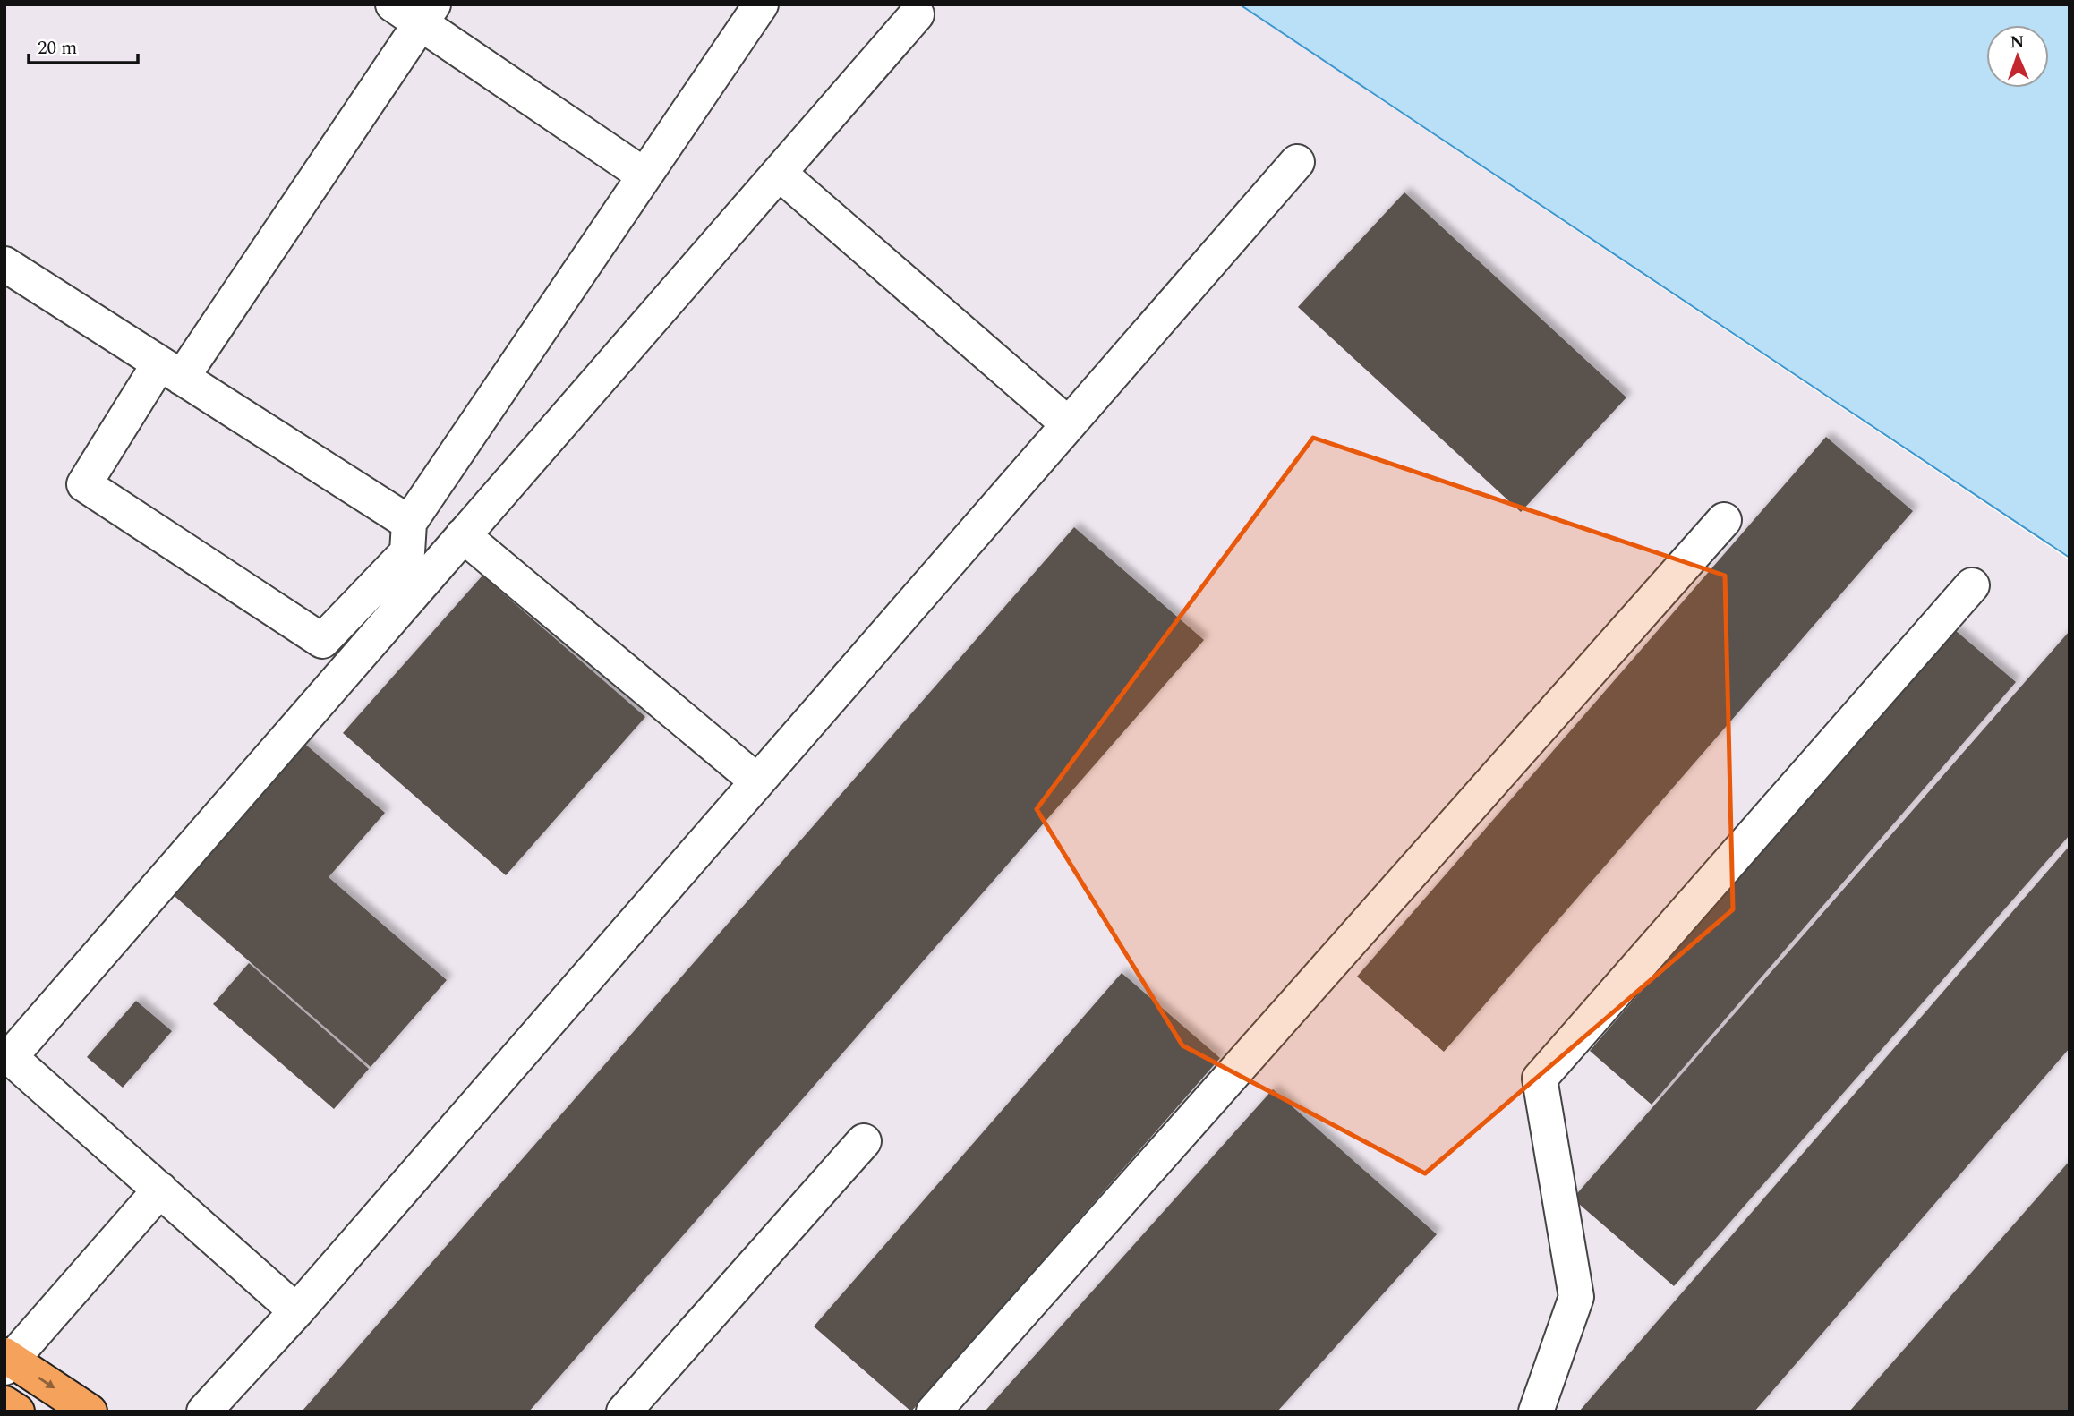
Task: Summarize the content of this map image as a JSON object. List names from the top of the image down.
{
  "scale_bar": "20 m",
  "north": "top"
}
